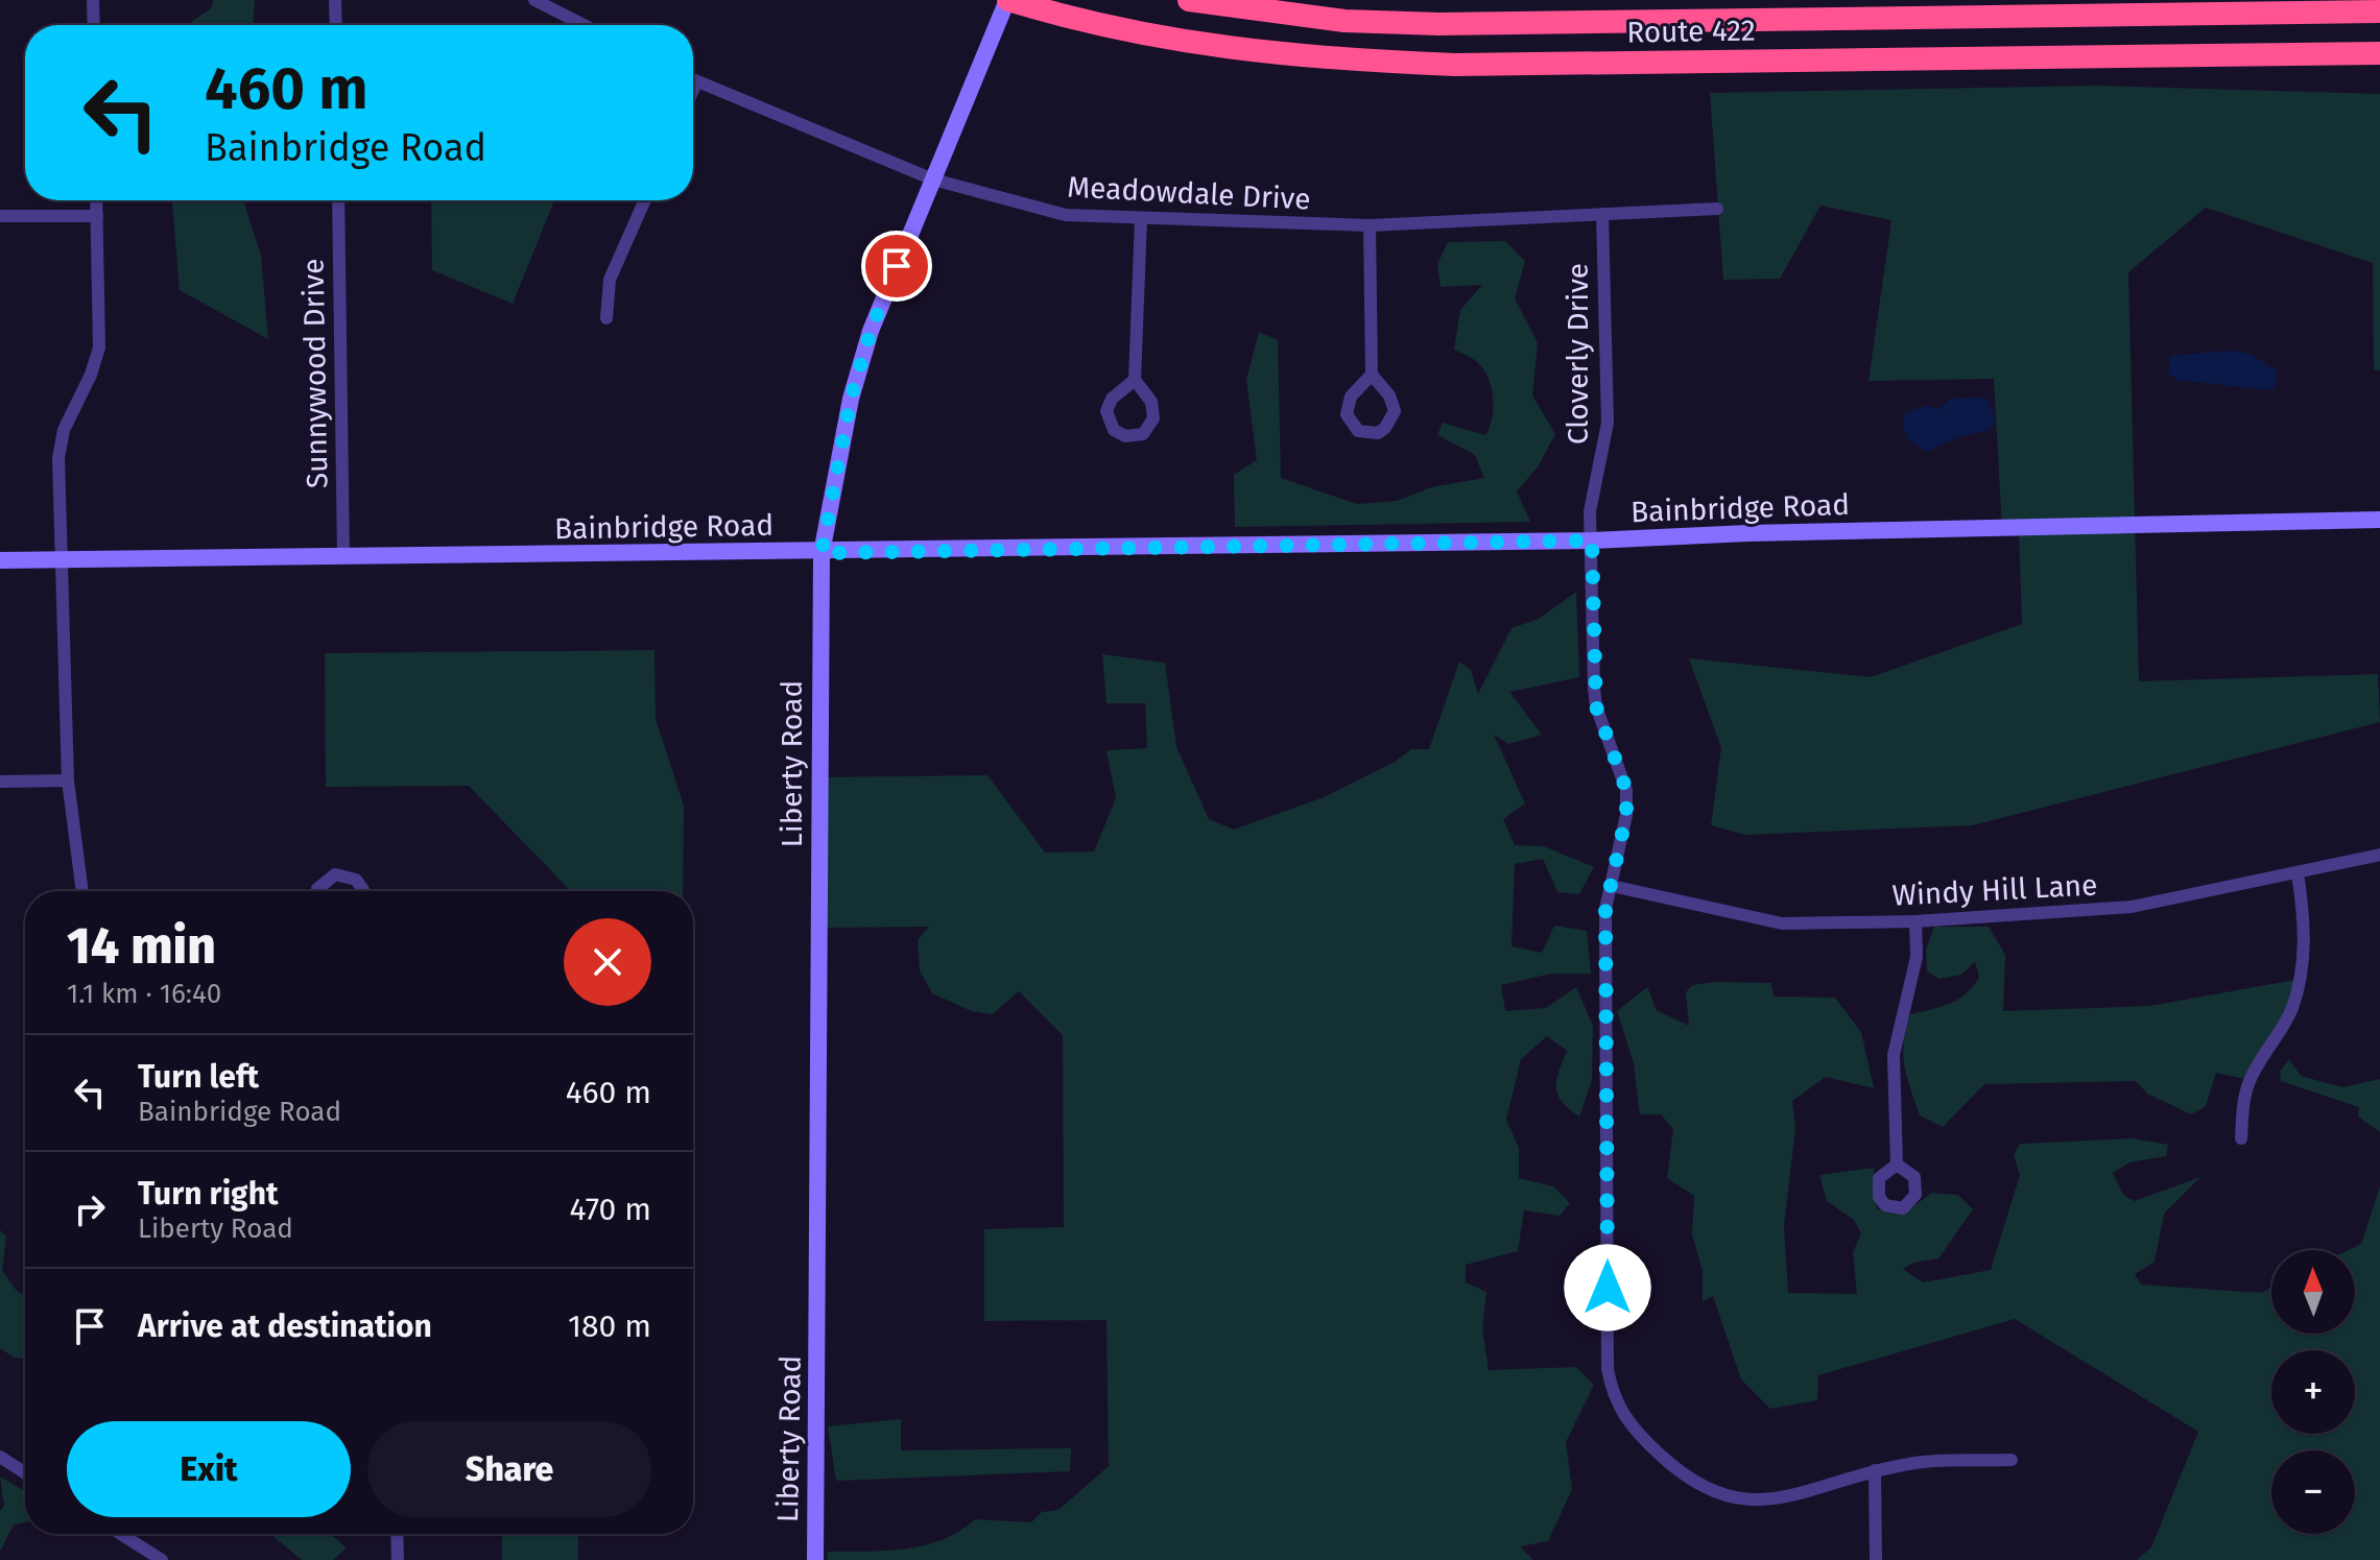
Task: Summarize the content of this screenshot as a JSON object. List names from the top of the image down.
{
  "streets": {
    "highway": ["Route 422"],
    "street": [
      "Meadowdale Drive",
      "Cloverly Drive",
      "Sunnywood Drive",
      "Bainbridge Road",
      "Liberty Road",
      "Windy Hill Lane"
    ]
  },
  "crossings": [
    ["Route 422", "Liberty Road"],
    ["Meadowdale Drive", "Cloverly Drive"],
    ["Meadowdale Drive", "Liberty Road"],
    ["Cloverly Drive", "Bainbridge Road"],
    ["Cloverly Drive", "Windy Hill Lane"],
    ["Sunnywood Drive", "Bainbridge Road"],
    ["Bainbridge Road", "Liberty Road"]
  ],
  "north": "top",
  "page": {
    "turn": ["460 m", "Bainbridge Road"],
    "heading": ["14 min", "1.1 km · 16:40"],
    "list": [
      {
        "name": "Turn left",
        "note": "Bainbridge Road",
        "value": "460 m"
      },
      {
        "name": "Turn right",
        "note": "Liberty Road",
        "value": "470 m"
      },
      {
        "name": "Arrive at destination",
        "value": "180 m"
      }
    ],
    "map_buttons": ["+", "−"],
    "buttons": ["Exit", "Share"]
  }
}
